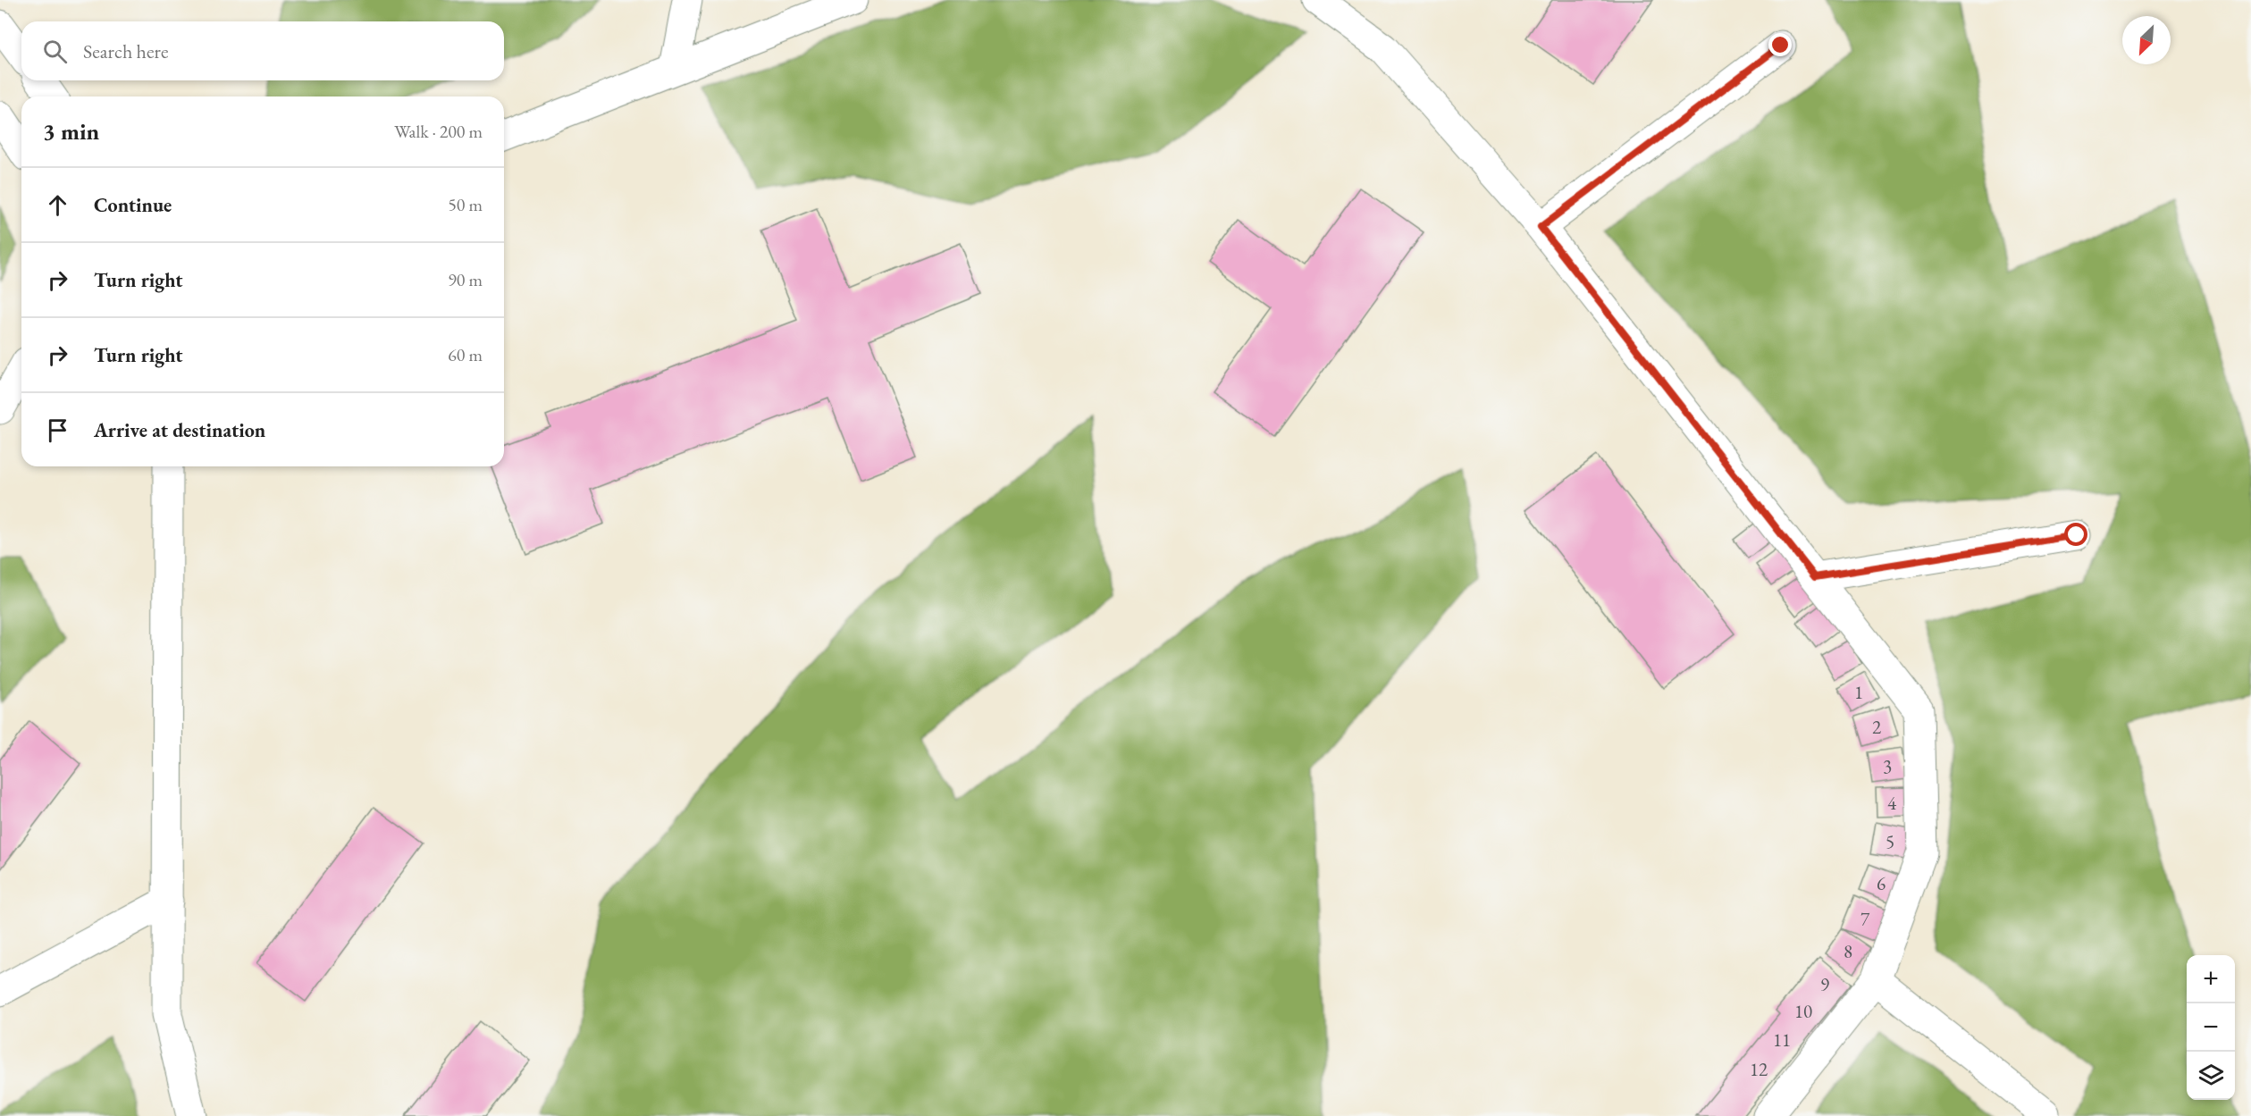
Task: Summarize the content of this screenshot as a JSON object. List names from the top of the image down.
{
  "house_numbers": [
    "1",
    "2",
    "3",
    "4",
    "5",
    "6",
    "7",
    "8",
    "9",
    "10",
    "11",
    "12"
  ],
  "north": "bottom left",
  "page": {
    "search": "Search here",
    "heading": ["3 min", "Walk · 200 m"],
    "list": [
      ["Continue", "50 m"],
      ["Turn right", "90 m"],
      ["Turn right", "60 m"],
      "Arrive at destination"
    ],
    "map_buttons": ["+", "−"]
  }
}
